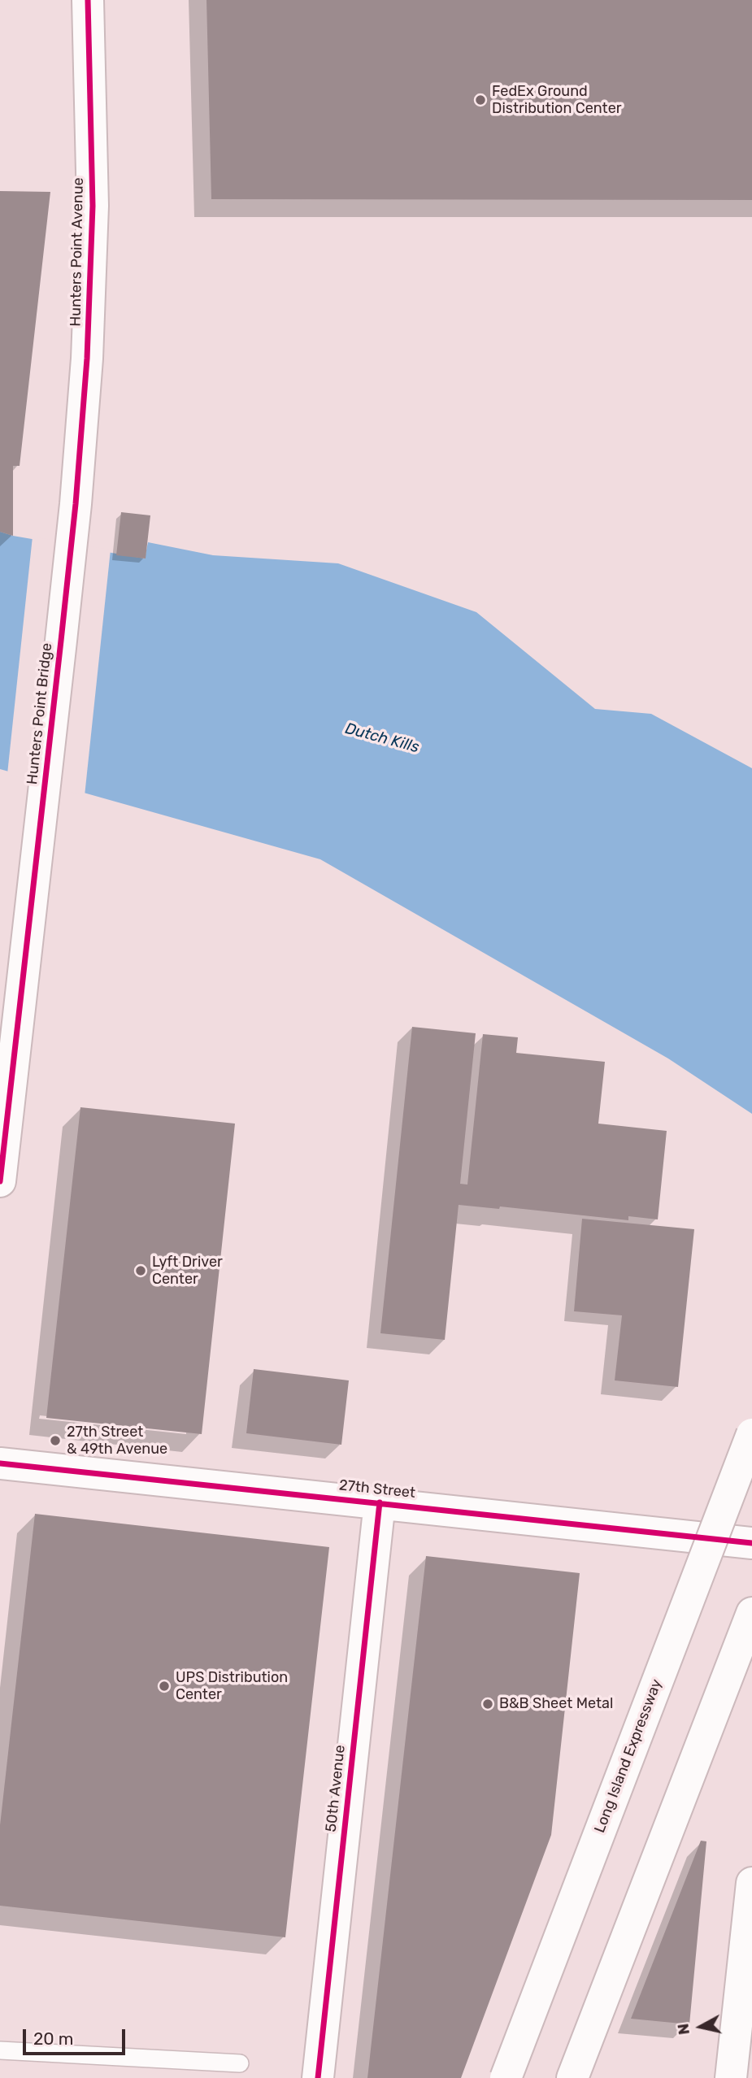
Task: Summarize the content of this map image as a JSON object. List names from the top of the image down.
{
  "streets": {
    "main road": [
      "Hunters Point Avenue",
      "Hunters Point Bridge",
      "27th Street",
      "Long Island Expressway",
      "50th Avenue"
    ]
  },
  "crossings": [
    ["Hunters Point Avenue", "Hunters Point Bridge"],
    ["27th Street", "50th Avenue"]
  ],
  "water": ["Dutch Kills"],
  "places": [
    "FedEx Ground Distribution Center",
    "Lyft Driver Center",
    "27th Street & 49th Avenue",
    "UPS Distribution Center",
    "B&B Sheet Metal"
  ],
  "scale_bar": "20 m",
  "north": "left"
}
